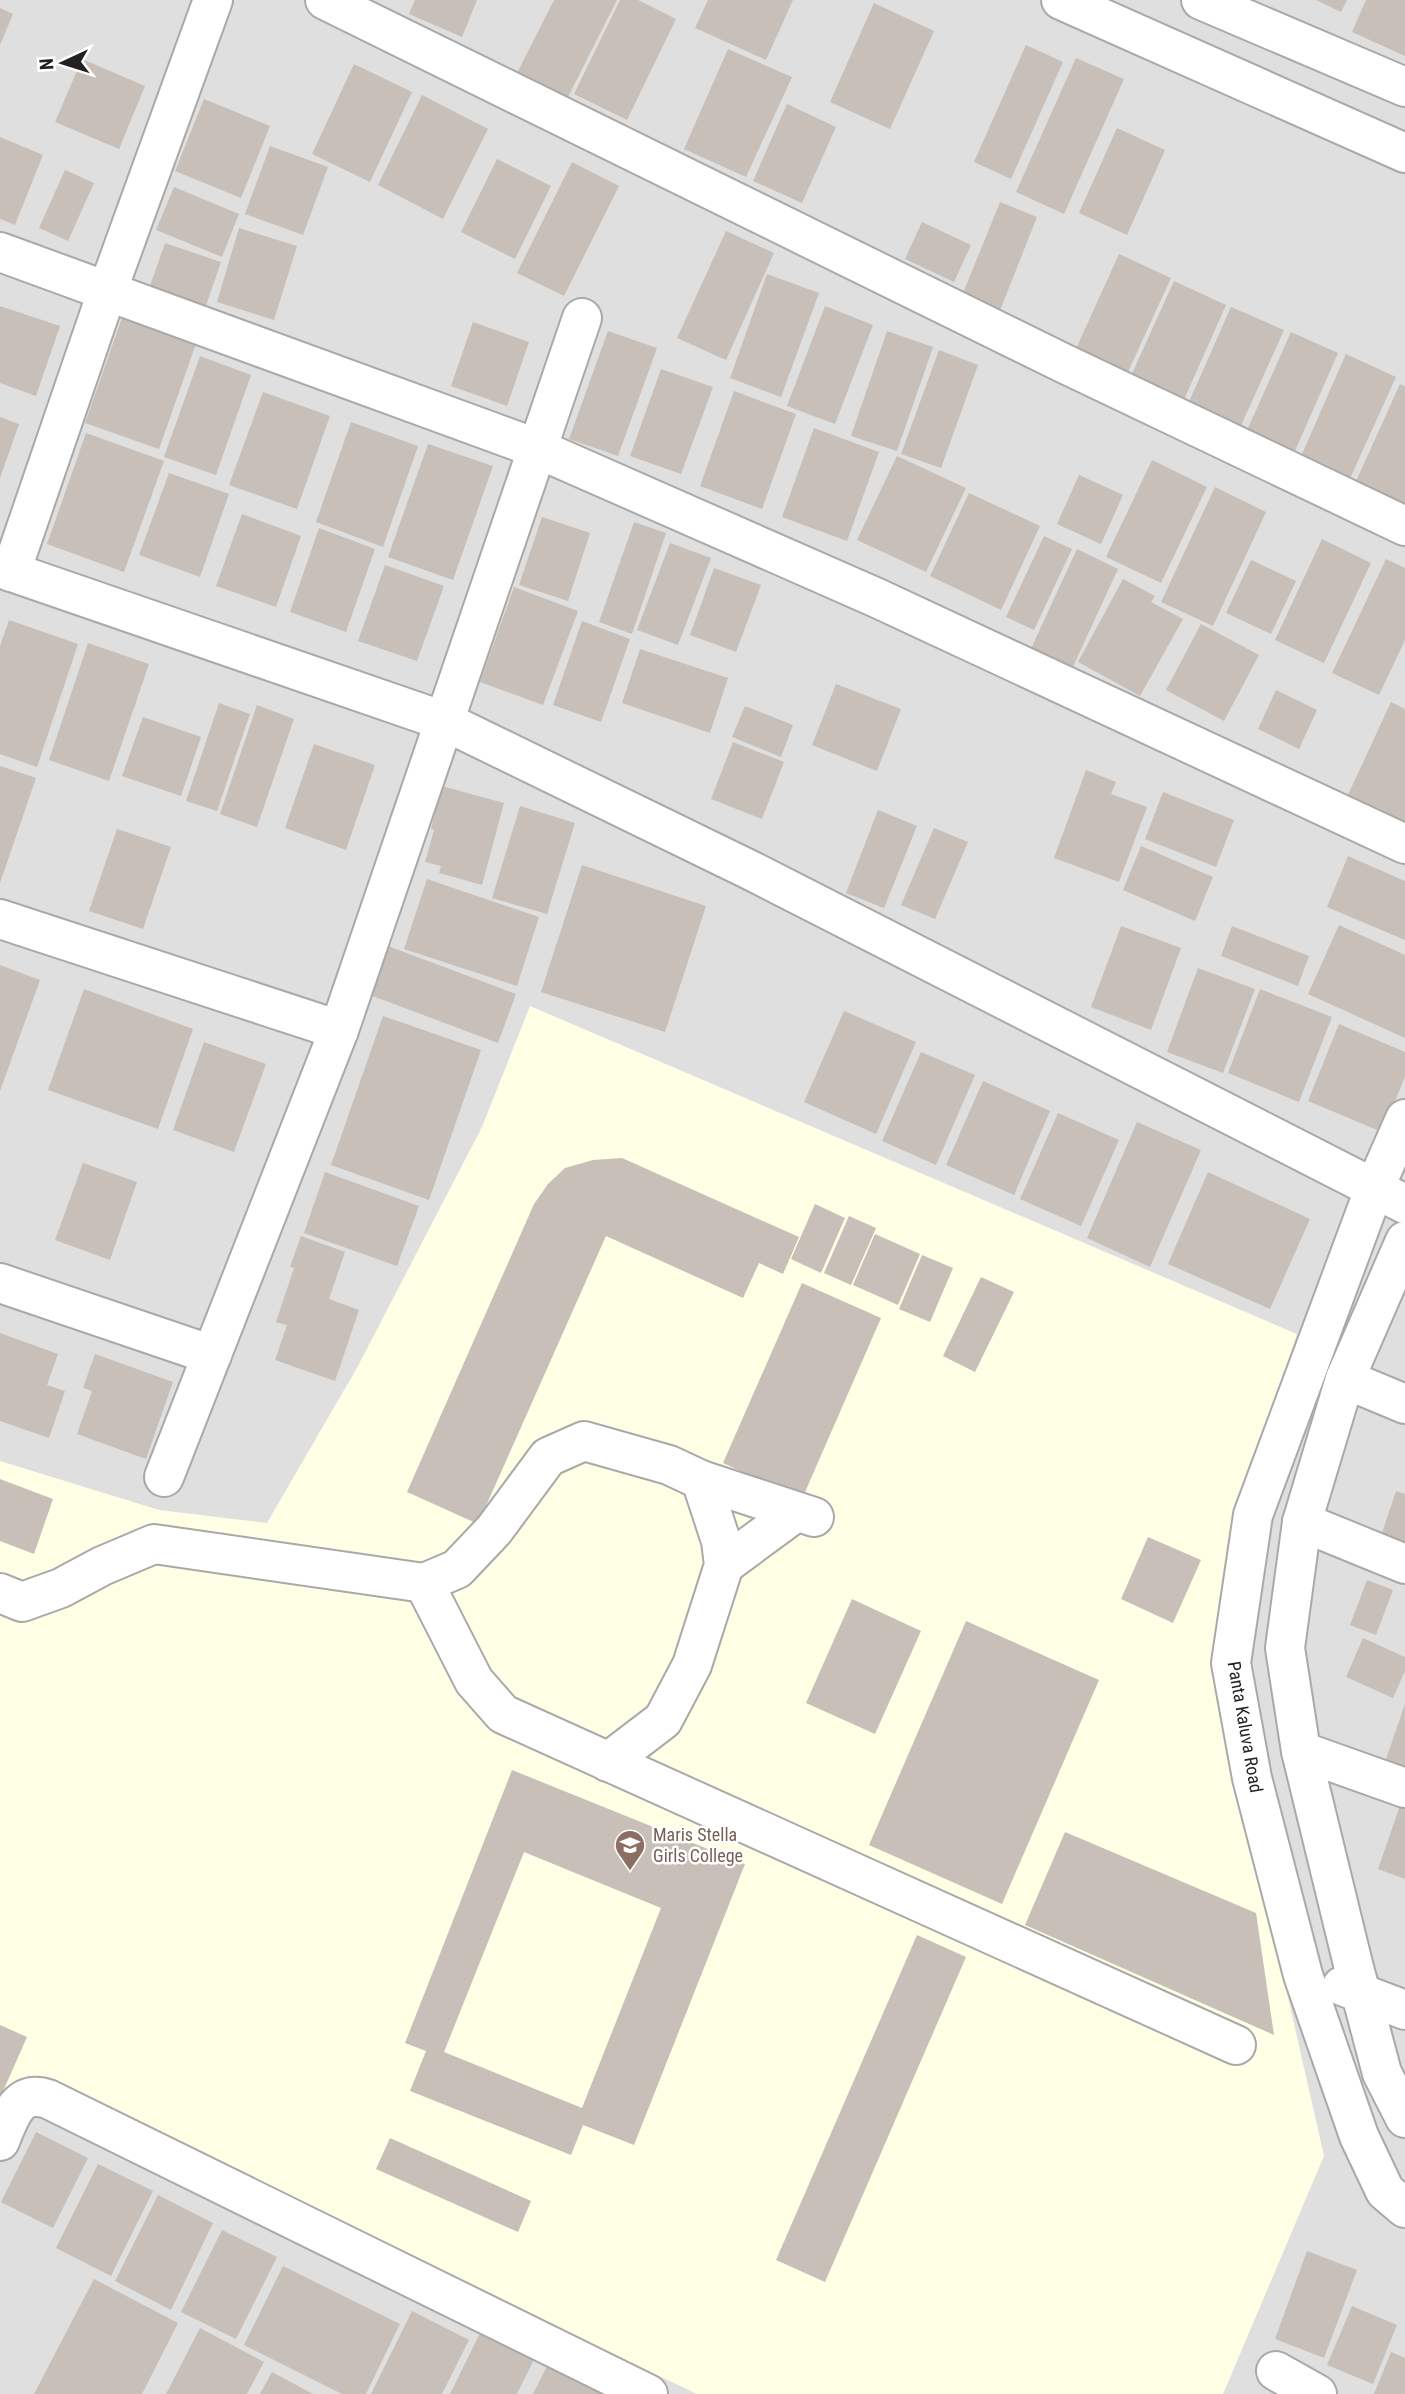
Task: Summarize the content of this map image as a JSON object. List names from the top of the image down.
{
  "streets": {
    "street": ["Panta Kaluva Road"]
  },
  "places": {
    "school or university": ["Maris Stella Girls College"]
  },
  "north": "left"
}
